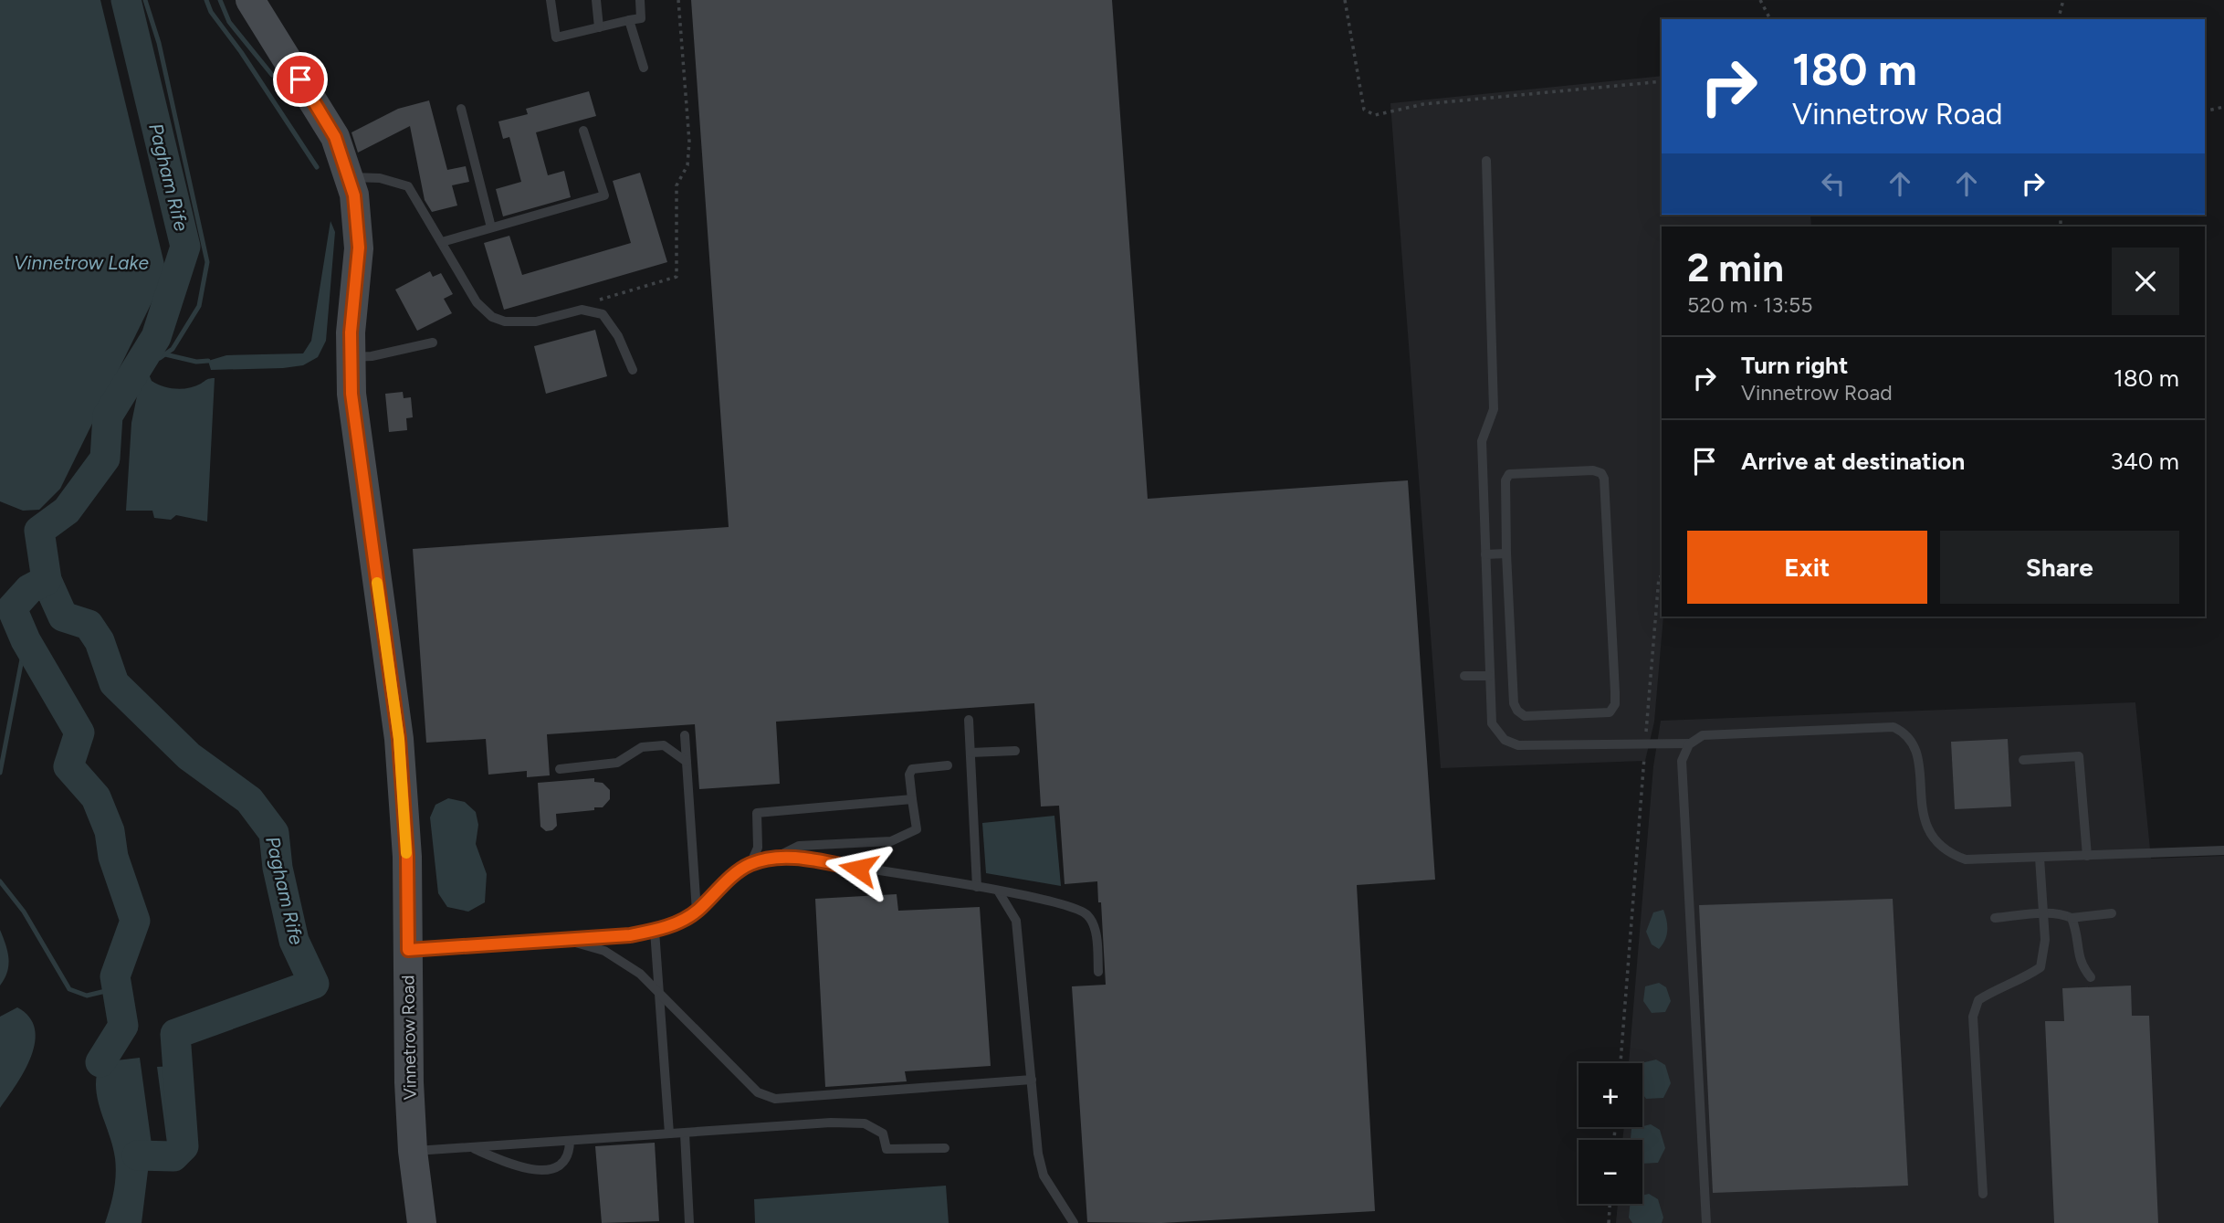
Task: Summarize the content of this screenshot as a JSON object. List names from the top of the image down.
{
  "streets": {
    "street": ["Vinnetrow Road"]
  },
  "water": ["Pagham Rife", "Vinnetrow Lake"],
  "page": {
    "turn": ["180 m", "Vinnetrow Road"],
    "heading": ["2 min", "520 m · 13:55"],
    "list": [
      {
        "name": "Turn right",
        "note": "Vinnetrow Road",
        "value": "180 m"
      },
      {
        "name": "Arrive at destination",
        "value": "340 m"
      }
    ],
    "buttons": ["Exit", "Share"],
    "map_buttons": ["+", "−"]
  }
}
